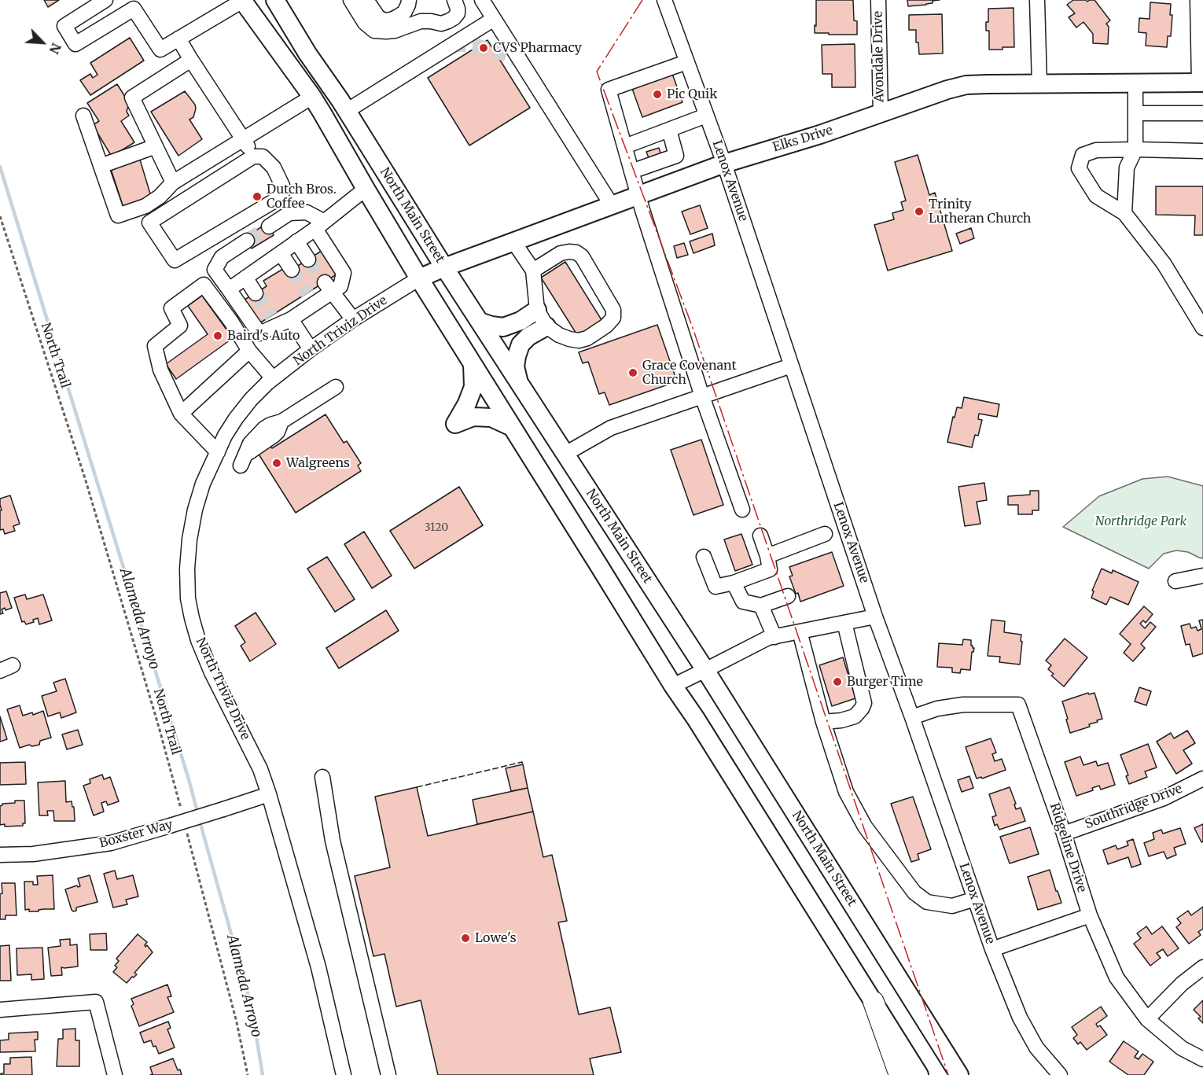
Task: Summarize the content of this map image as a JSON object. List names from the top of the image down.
{
  "streets": {
    "main road": ["Elks Drive", "North Main Street"],
    "street": [
      "Avondale Drive",
      "Lenox Avenue",
      "North Triviz Drive",
      "Southridge Drive",
      "Boxster Way",
      "Ridgeline Drive"
    ],
    "path": ["North Trail"]
  },
  "crossings": [
    ["Avondale Drive", "Elks Drive"],
    ["Elks Drive", "Lenox Avenue"],
    ["Elks Drive", "North Main Street"],
    ["Elks Drive", "North Triviz Drive"],
    ["Lenox Avenue", "Ridgeline Drive"],
    ["North Main Street", "North Triviz Drive"],
    ["North Triviz Drive", "Boxster Way"],
    ["Southridge Drive", "Ridgeline Drive"]
  ],
  "water": ["Alameda Arroyo"],
  "parks": ["Northridge Park"],
  "places": [
    "CVS Pharmacy",
    "Pic Quik",
    "Dutch Bros. Coffee",
    "Trinity Lutheran Church",
    "Baird's Auto",
    "Grace Covenant Church",
    "Walgreens",
    "Burger Time",
    "Lowe's"
  ],
  "house_numbers": ["3120"],
  "north": "bottom right"
}
